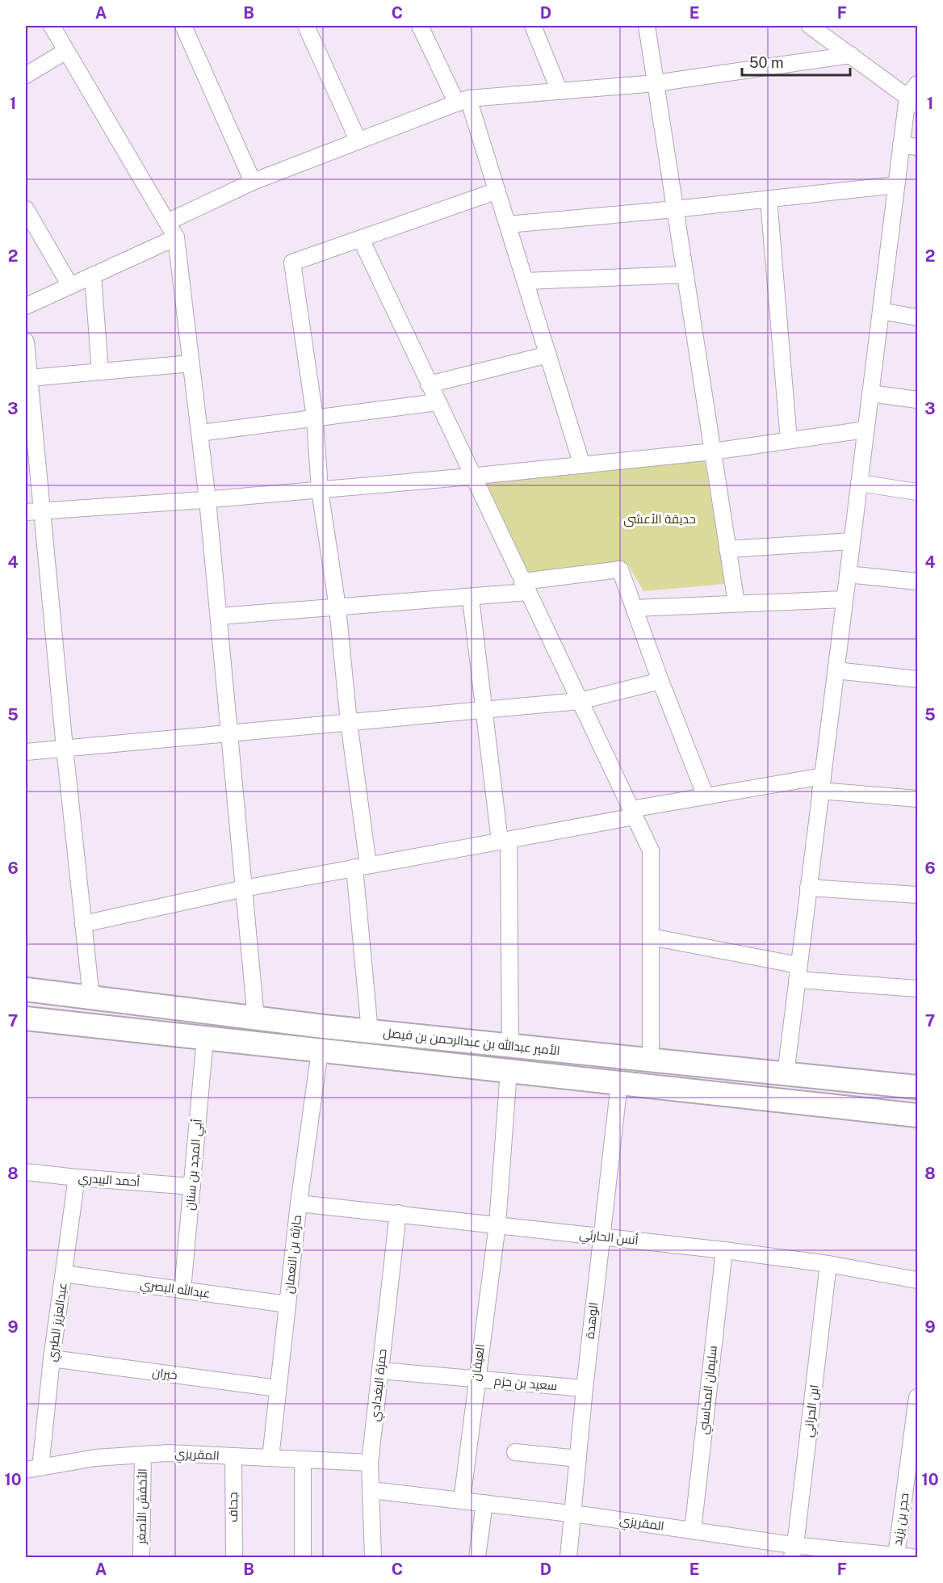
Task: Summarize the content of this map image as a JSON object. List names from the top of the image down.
{
  "streets": {
    "main road": ["الأمير عبدالله بن عبدالرحمن بن فيصل"],
    "street": [
      "أبي المجد بن سنان",
      "أحمد البيدري",
      "أنس الحارثي",
      "حارثة بن النعمان",
      "عبدالله البصري",
      "الوهدة",
      "عبدالعزيز الطبري",
      "العيفان",
      "خيران",
      "سعيد بن حزم",
      "حمزة البغدادي",
      "سليمان المحاسني",
      "ابن الحراني",
      "المقريزي",
      "الأخفش الأصغر",
      "جحاف",
      "حجر بن يزيد"
    ]
  },
  "crossings": [
    ["الأمير عبدالله بن عبدالرحمن بن فيصل", "أبي المجد بن سنان"],
    ["الأمير عبدالله بن عبدالرحمن بن فيصل", "حارثة بن النعمان"],
    ["الأمير عبدالله بن عبدالرحمن بن فيصل", "الوهدة"],
    ["الأمير عبدالله بن عبدالرحمن بن فيصل", "العيفان"],
    ["أبي المجد بن سنان", "أحمد البيدري"],
    ["أبي المجد بن سنان", "عبدالله البصري"],
    ["أحمد البيدري", "عبدالعزيز الطبري"],
    ["أنس الحارثي", "حارثة بن النعمان"],
    ["أنس الحارثي", "الوهدة"],
    ["أنس الحارثي", "العيفان"],
    ["أنس الحارثي", "حمزة البغدادي"],
    ["أنس الحارثي", "سليمان المحاسني"],
    ["أنس الحارثي", "ابن الحراني"],
    ["حارثة بن النعمان", "عبدالله البصري"],
    ["حارثة بن النعمان", "خيران"],
    ["حارثة بن النعمان", "المقريزي"],
    ["عبدالله البصري", "عبدالعزيز الطبري"],
    ["الوهدة", "سعيد بن حزم"],
    ["الوهدة", "المقريزي"],
    ["عبدالعزيز الطبري", "خيران"],
    ["عبدالعزيز الطبري", "المقريزي"],
    ["العيفان", "سعيد بن حزم"],
    ["العيفان", "المقريزي"],
    ["سعيد بن حزم", "حمزة البغدادي"],
    ["حمزة البغدادي", "المقريزي"],
    ["سليمان المحاسني", "المقريزي"],
    ["ابن الحراني", "المقريزي"],
    ["المقريزي", "الأخفش الأصغر"],
    ["المقريزي", "جحاف"],
    ["المقريزي", "حجر بن يزيد"]
  ],
  "parks": ["حديقة الأعشى"],
  "scale_bar": "50 m",
  "grid": {
    "columns": [
      "A",
      "B",
      "C",
      "D",
      "E",
      "F"
    ],
    "rows": [
      "1",
      "2",
      "3",
      "4",
      "5",
      "6",
      "7",
      "8",
      "9",
      "10"
    ]
  }
}
